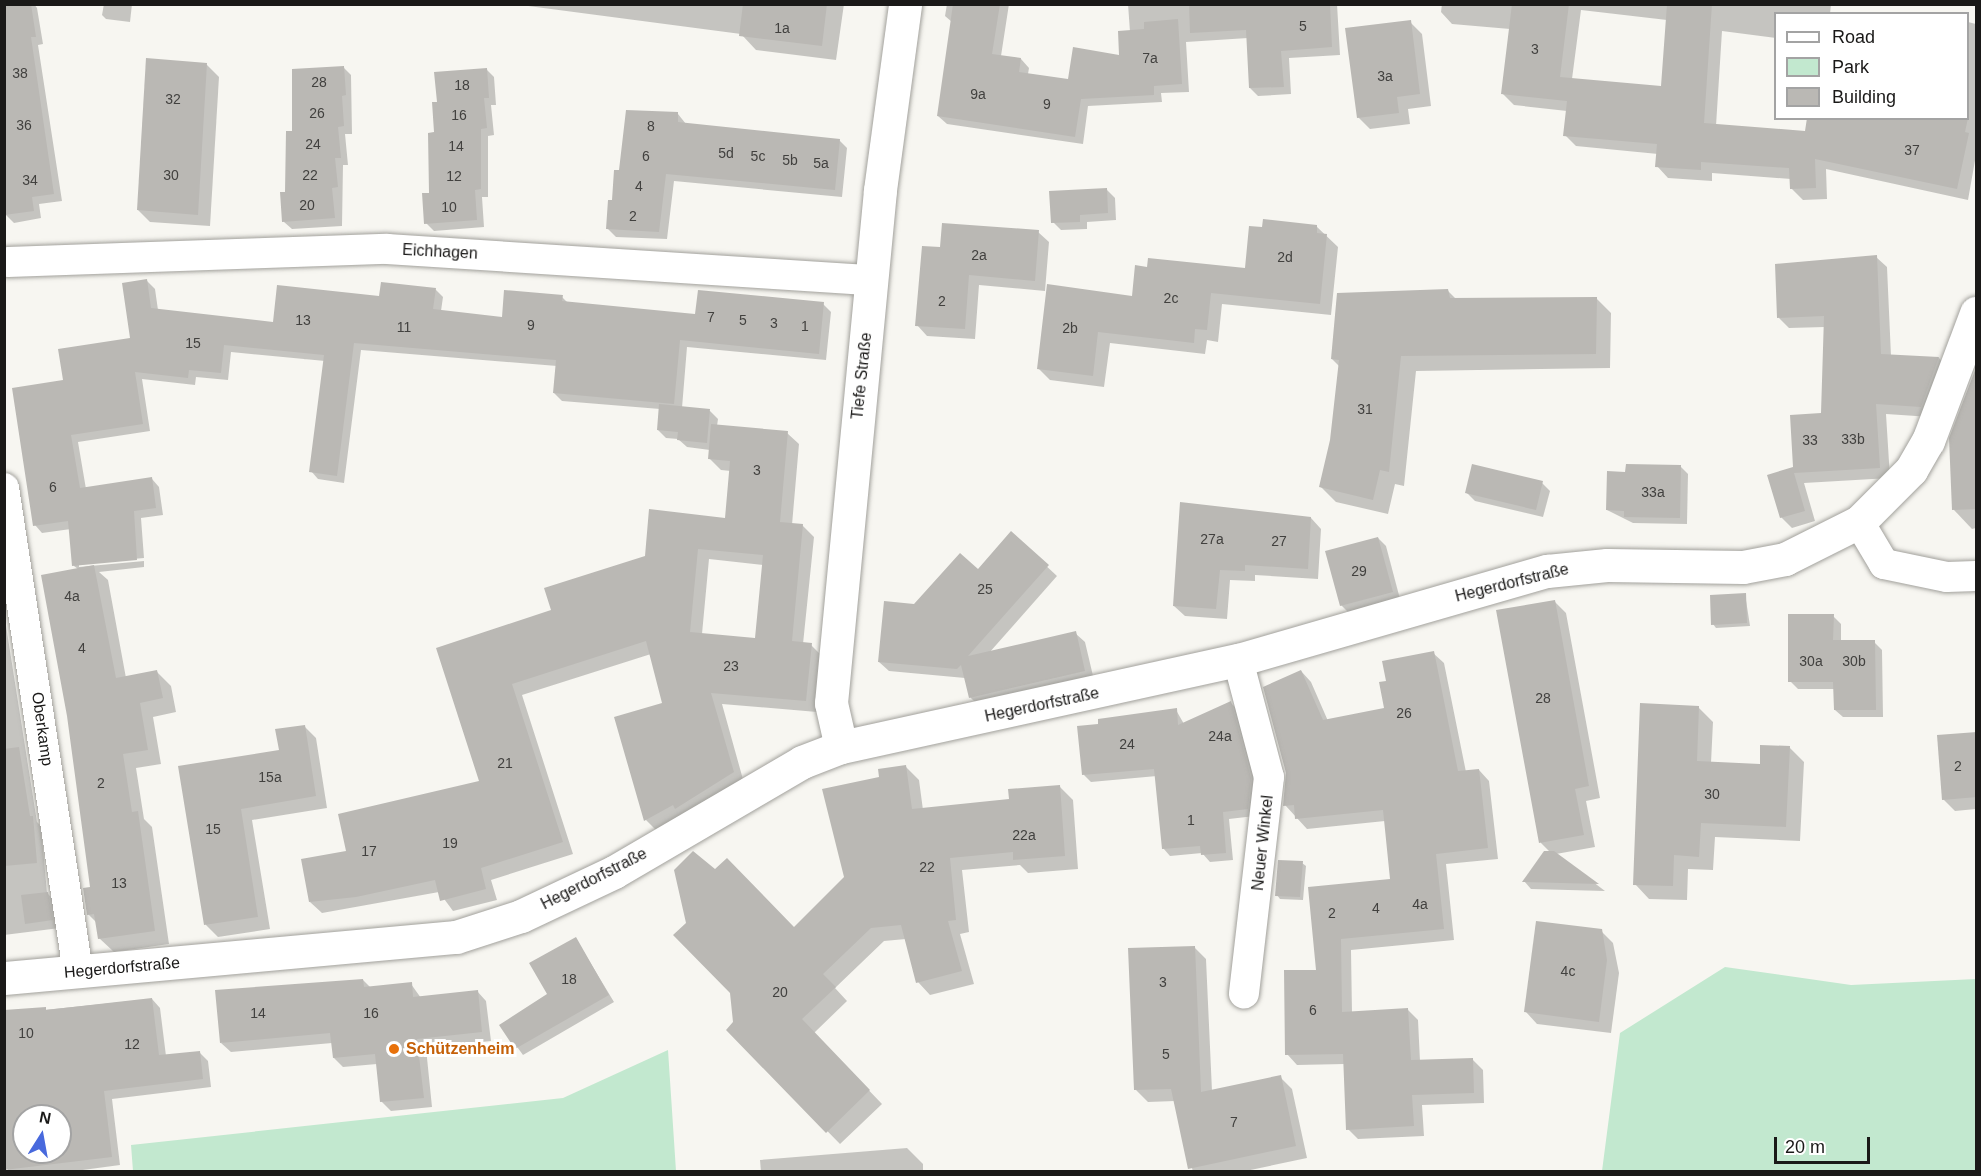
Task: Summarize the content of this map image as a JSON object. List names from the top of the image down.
{
  "streets": {
    "main road": ["Tiefe Straße", "Hegerdorfstraße"],
    "street": ["Eichhagen", "Oberkamp", "Neuer Winkel"]
  },
  "crossings": [
    ["Eichhagen", "Tiefe Straße"],
    ["Tiefe Straße", "Hegerdorfstraße"],
    ["Hegerdorfstraße", "Oberkamp"],
    ["Hegerdorfstraße", "Neuer Winkel"]
  ],
  "places": ["Schützenheim"],
  "house_numbers": [
    "5",
    "1a",
    "3",
    "7a",
    "38",
    "3a",
    "28",
    "18",
    "9a",
    "32",
    "9",
    "26",
    "16",
    "36",
    "8",
    "24",
    "14",
    "37",
    "5d",
    "6",
    "5c",
    "5b",
    "5a",
    "30",
    "22",
    "12",
    "34",
    "4",
    "20",
    "10",
    "2",
    "2a",
    "2d",
    "2c",
    "2",
    "7",
    "13",
    "5",
    "3",
    "9",
    "1",
    "11",
    "2b",
    "15",
    "31",
    "33b",
    "33",
    "3",
    "6",
    "33a",
    "27a",
    "27",
    "29",
    "25",
    "4a",
    "4",
    "30a",
    "30b",
    "23",
    "28",
    "26",
    "24a",
    "24",
    "21",
    "2",
    "15a",
    "2",
    "30",
    "1",
    "15",
    "22a",
    "19",
    "17",
    "22",
    "13",
    "4a",
    "4",
    "2",
    "4c",
    "18",
    "3",
    "20",
    "6",
    "14",
    "16",
    "10",
    "12",
    "5",
    "7"
  ],
  "legend": ["Road", "Park", "Building"],
  "scale_bar": "20 m",
  "north": "top"
}
